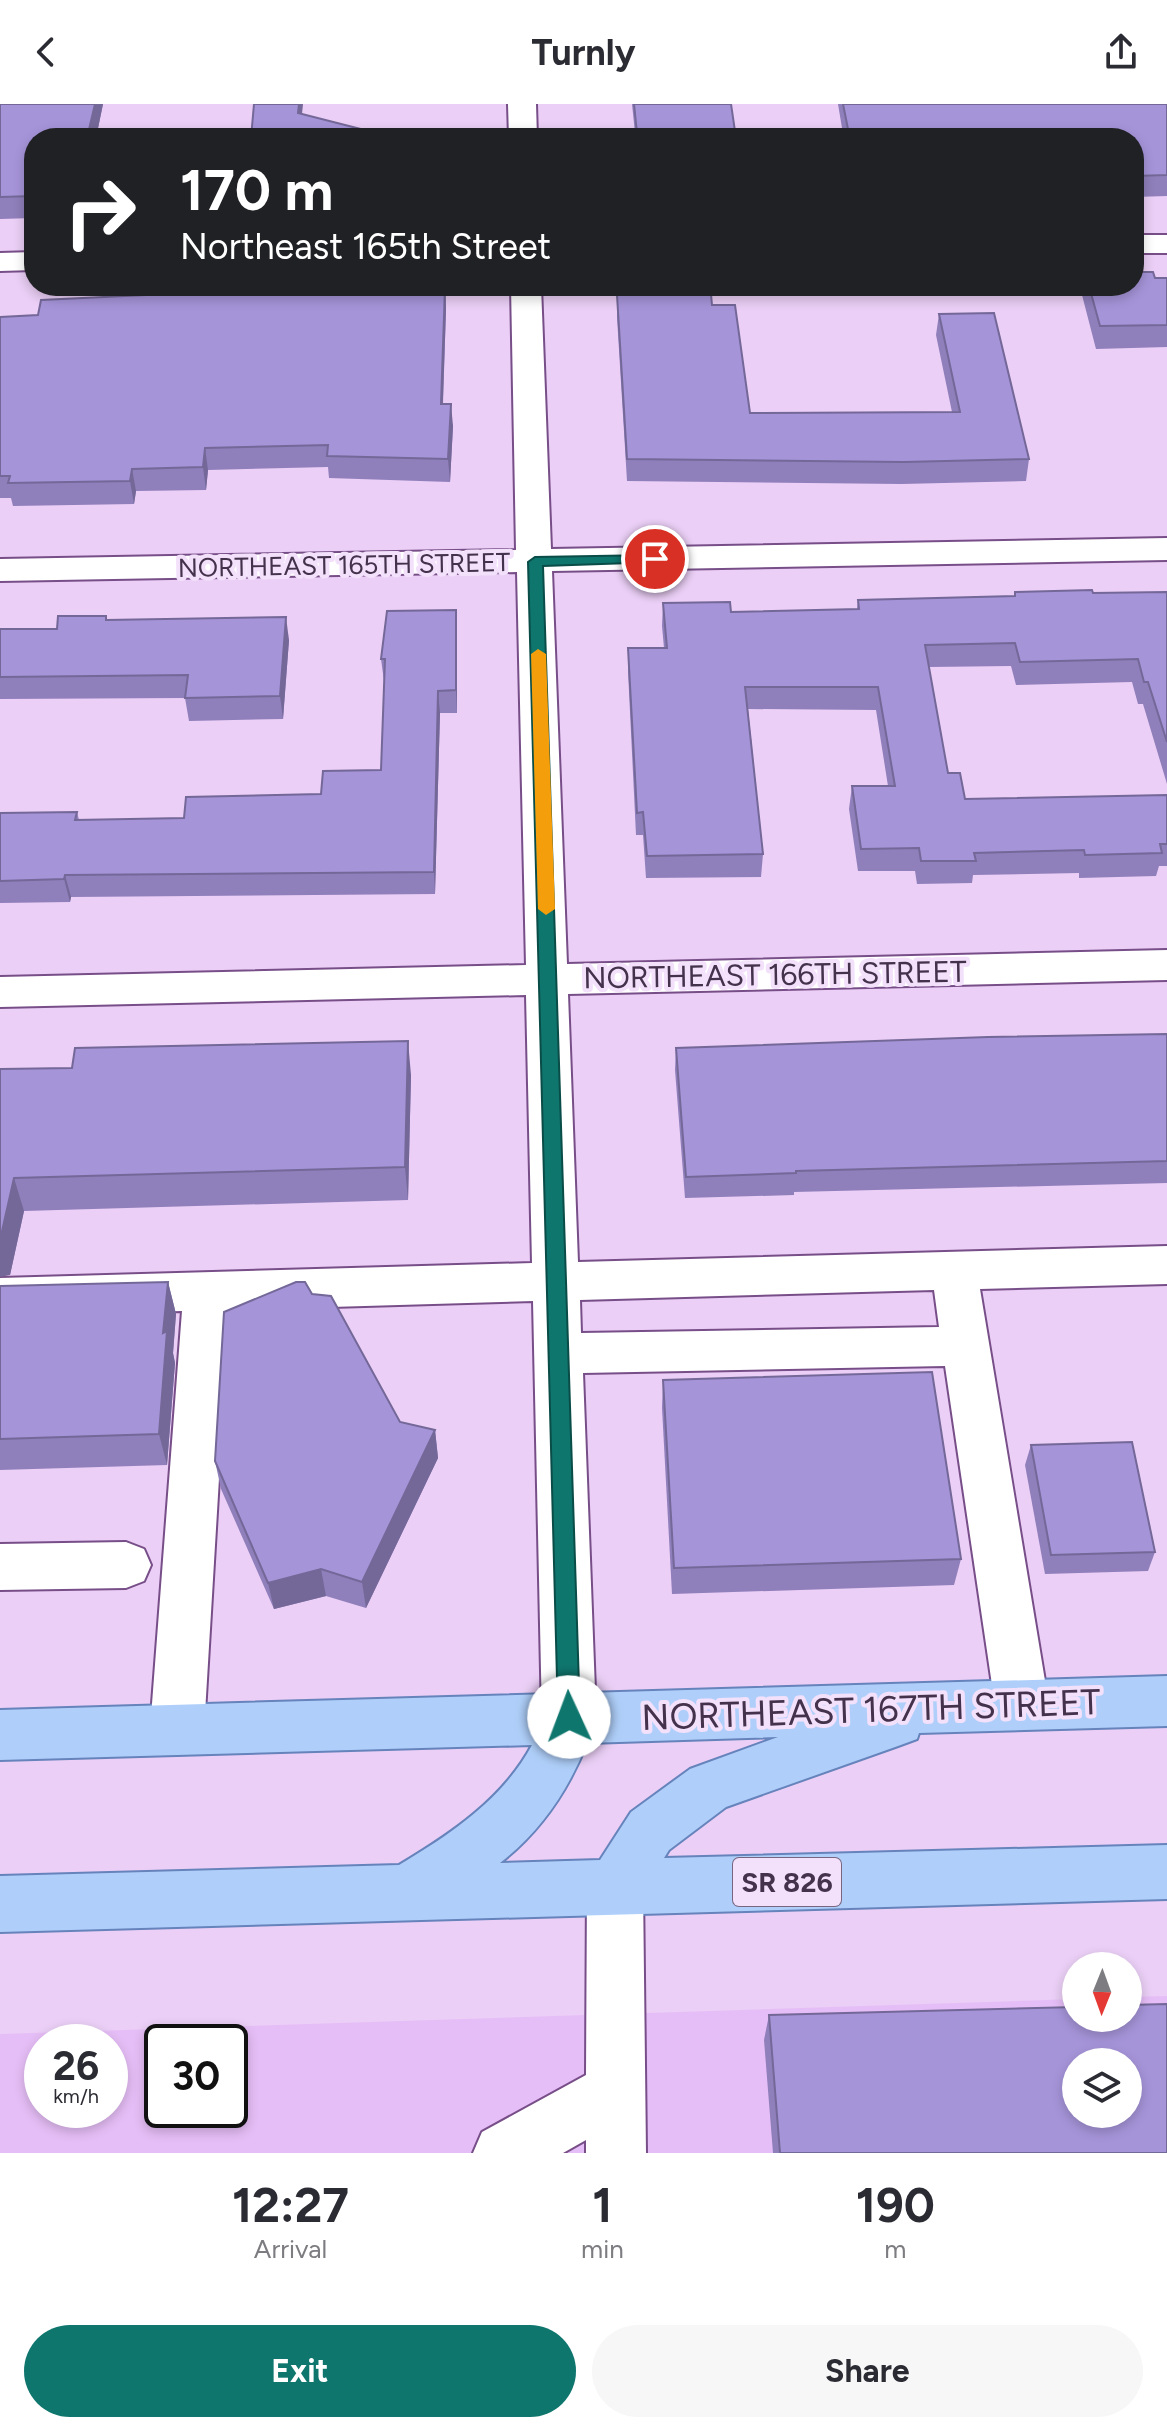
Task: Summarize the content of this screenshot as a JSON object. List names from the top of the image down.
{
  "streets": {
    "main road": ["NORTHEAST 167TH STREET", "SR 826"],
    "street": ["NORTHEAST 165TH STREET", "NORTHEAST 166TH STREET"]
  },
  "north": "bottom",
  "page": {
    "header": "Turnly",
    "turn": ["170 m", "Northeast 165th Street"],
    "speed": "26 km/h",
    "limit": "30",
    "eta": [
      "12:27",
      "Arrival",
      "1",
      "min",
      "190",
      "m"
    ],
    "buttons": ["Exit", "Share"]
  }
}
